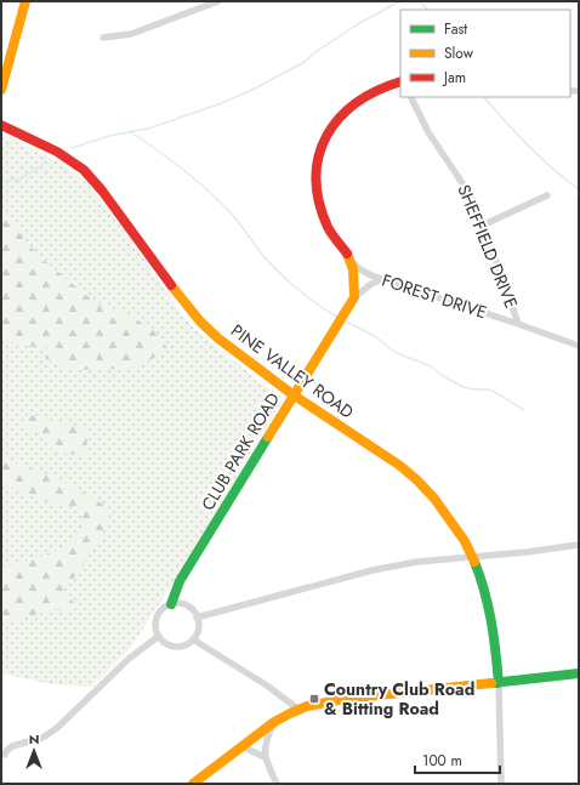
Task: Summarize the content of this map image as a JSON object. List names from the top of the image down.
{
  "streets": {
    "street": [
      "SHEFFIELD DRIVE",
      "FOREST DRIVE",
      "PINE VALLEY ROAD",
      "CLUB PARK ROAD"
    ]
  },
  "crossings": [
    ["SHEFFIELD DRIVE", "FOREST DRIVE"],
    ["PINE VALLEY ROAD", "CLUB PARK ROAD"]
  ],
  "places": {
    "transit": ["Country Club Road & Bitting Road"]
  },
  "legend": ["Fast", "Slow", "Jam"],
  "scale_bar": "100 m",
  "north": "top"
}
